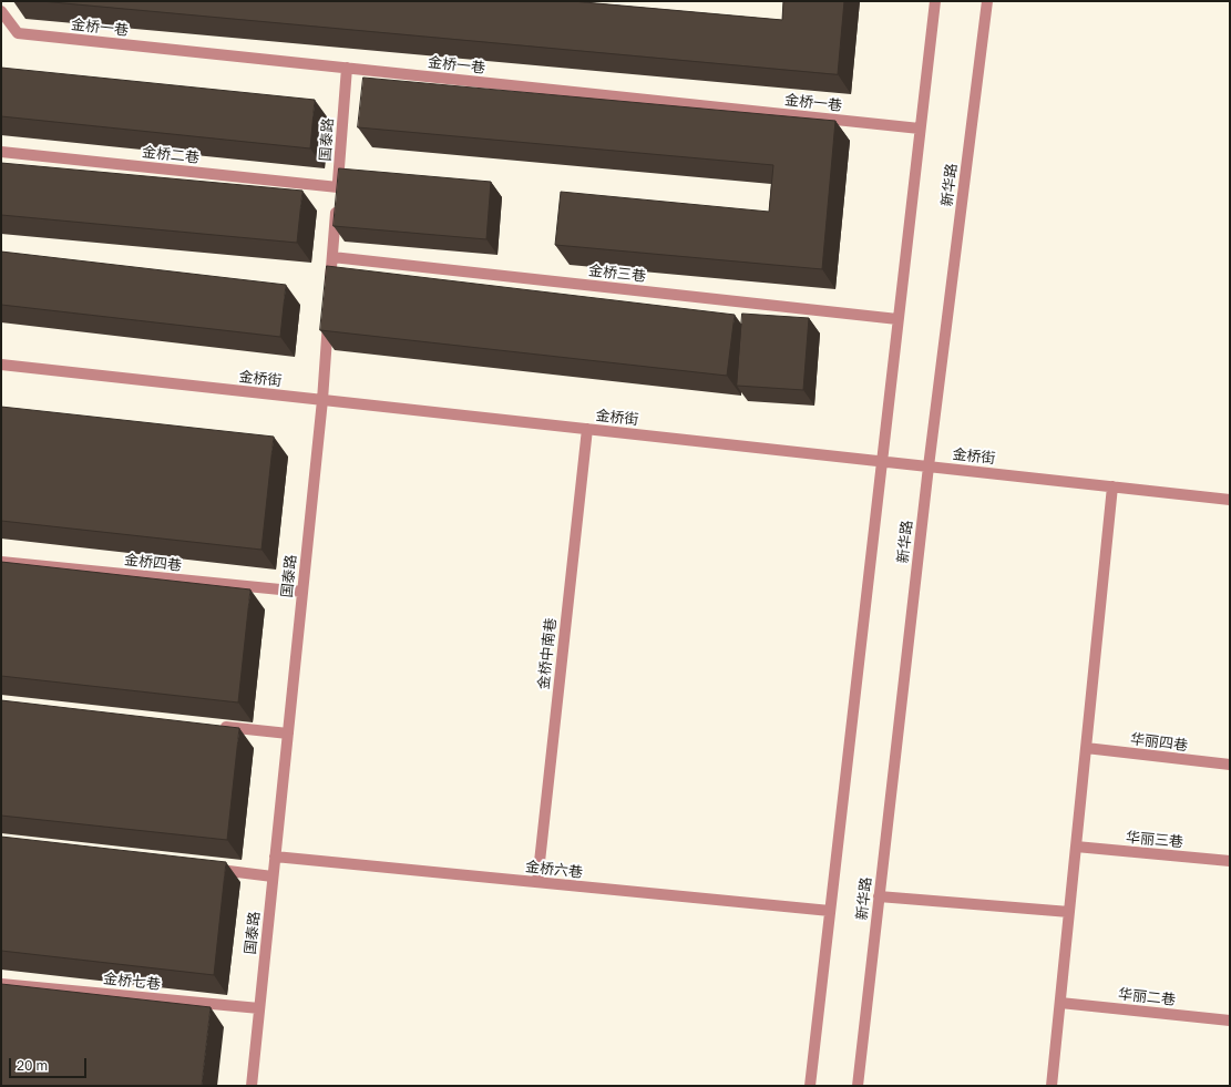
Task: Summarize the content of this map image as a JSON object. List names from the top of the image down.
{
  "streets": {
    "street": [
      "金桥一巷",
      "国泰路",
      "金桥二巷",
      "新华路",
      "金桥三巷",
      "金桥街",
      "金桥四巷",
      "金桥中南巷",
      "华丽四巷",
      "华丽三巷",
      "金桥六巷",
      "金桥七巷",
      "华丽二巷"
    ]
  },
  "crossings": [
    ["金桥一巷", "国泰路"],
    ["国泰路", "金桥二巷"],
    ["国泰路", "金桥三巷"],
    ["国泰路", "金桥街"],
    ["国泰路", "金桥四巷"],
    ["国泰路", "金桥六巷"],
    ["国泰路", "金桥七巷"],
    ["新华路", "金桥街"],
    ["金桥街", "金桥中南巷"],
    ["金桥中南巷", "金桥六巷"]
  ],
  "scale_bar": "20 m"
}
